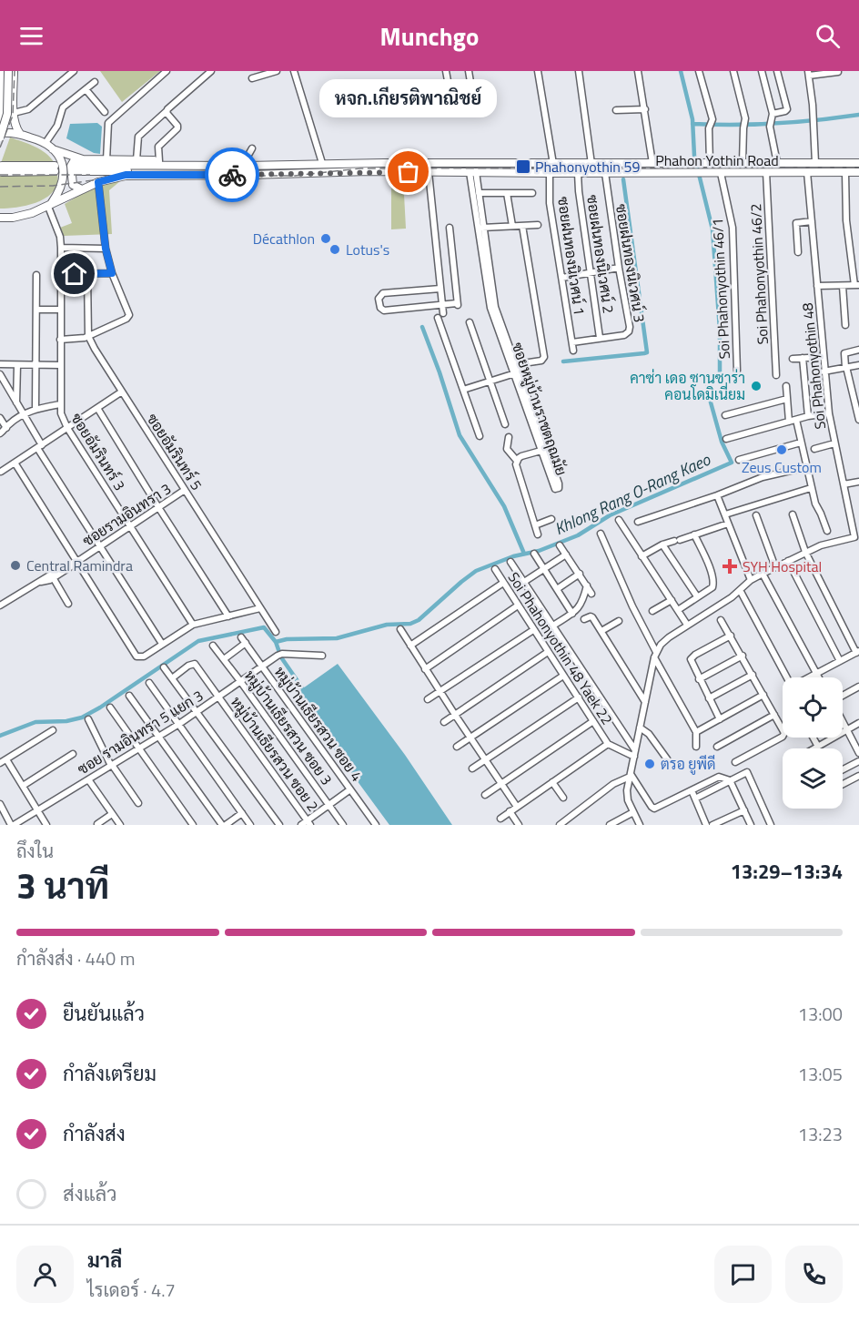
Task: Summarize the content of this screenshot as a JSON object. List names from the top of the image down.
{
  "streets": {
    "main road": ["Phahon Yothin Road"],
    "street": [
      "ซอยฝนทองนิเวศน์ 2",
      "ซอยฝนทองนิเวศน์ 1",
      "ซอยฝนทองนิเวศน์ 3",
      "Soi Phahonyothin 46/2",
      "Soi Phahonyothin 46/1",
      "Soi Phahonyothin 48",
      "ซอยหมู่บ้านราชตฤณมัย",
      "ซอยอัมรินทร์ 3",
      "ซอยอัมรินทร์ 5",
      "ซอยรามอินทรา 3",
      "Soi Phahonyothin 48 Yaek 22",
      "หมู่บ้านเธียรสวน ซอย 4",
      "หมู่บ้านเธียรสวน ซอย 3",
      "ซอย รามอินทรา 5 แยก 3",
      "หมู่บ้านเธียรสวน ซอย 2"
    ]
  },
  "crossings": [
    ["Phahon Yothin Road", "ซอยฝนทองนิเวศน์ 2"],
    ["Phahon Yothin Road", "ซอยฝนทองนิเวศน์ 1"],
    ["Phahon Yothin Road", "ซอยฝนทองนิเวศน์ 3"],
    ["Phahon Yothin Road", "Soi Phahonyothin 46/2"],
    ["Phahon Yothin Road", "Soi Phahonyothin 46/1"],
    ["Phahon Yothin Road", "Soi Phahonyothin 48"],
    ["Phahon Yothin Road", "ซอยหมู่บ้านราชตฤณมัย"],
    ["Phahon Yothin Road", "ซอยอัมรินทร์ 3"],
    ["ซอยฝนทองนิเวศน์ 2", "ซอยฝนทองนิเวศน์ 3"],
    ["ซอยฝนทองนิเวศน์ 1", "ซอยฝนทองนิเวศน์ 3"],
    ["ซอยอัมรินทร์ 3", "ซอยรามอินทรา 3"],
    ["ซอยอัมรินทร์ 5", "ซอยรามอินทรา 3"],
    ["หมู่บ้านเธียรสวน ซอย 4", "ซอย รามอินทรา 5 แยก 3"],
    ["หมู่บ้านเธียรสวน ซอย 3", "ซอย รามอินทรา 5 แยก 3"],
    ["ซอย รามอินทรา 5 แยก 3", "หมู่บ้านเธียรสวน ซอย 2"]
  ],
  "water": ["Khlong Rang O-Rang Kaeo"],
  "places": {
    "transit": ["Phahonyothin 59"],
    "other": [
      "หจก.เกียรติพาณิชย์",
      "Décathlon",
      "Lotus's",
      "คาซ่า เดอ ซานซาร่า คอนโดมิเนี่ยม",
      "Zeus Custom",
      "Central Ramindra",
      "ตรอ ยูพีดี"
    ],
    "health": ["SYH Hospital"]
  },
  "page": {
    "header": "Munchgo",
    "bubble": "หจก.เกียรติพาณิชย์",
    "heading": ["3 นาที", "ถึงใน", "13:29–13:34"],
    "panel": ["มาลี", "ไรเดอร์ · 4.7"],
    "bar": "กำลังส่ง · 440 m",
    "list": [
      ["ยืนยันแล้ว", "13:00"],
      ["กำลังเตรียม", "13:05"],
      ["กำลังส่ง", "13:23"],
      "ส่งแล้ว"
    ]
  }
}
